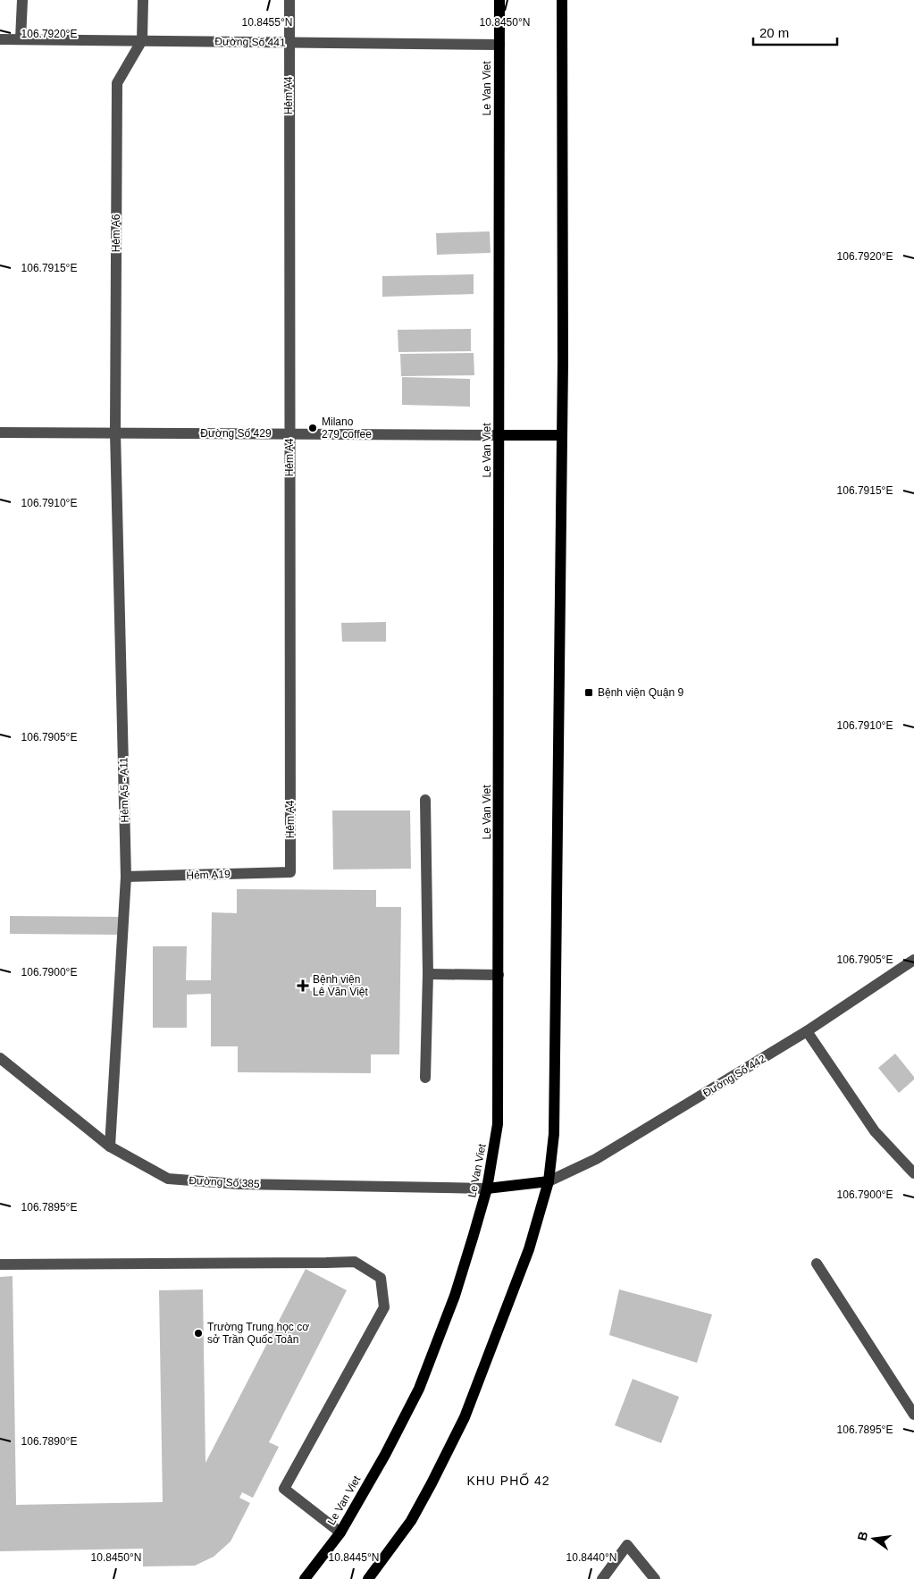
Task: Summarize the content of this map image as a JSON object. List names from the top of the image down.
{
  "streets": {
    "main road": ["Le Van Viet"],
    "street": [
      "Đường Số 441",
      "Hẻm A4",
      "Hẻm A6",
      "Đường Số 429",
      "Hẻm A5 - A11",
      "Hẻm A19",
      "Đường Số 442",
      "Đường Số 385"
    ]
  },
  "crossings": [
    ["Đường Số 441", "Le Van Viet"],
    ["Đường Số 441", "Hẻm A4"],
    ["Đường Số 441", "Hẻm A6"],
    ["Le Van Viet", "Đường Số 429"],
    ["Le Van Viet", "Đường Số 385"],
    ["Hẻm A4", "Đường Số 429"],
    ["Hẻm A4", "Hẻm A19"],
    ["Hẻm A6", "Đường Số 429"],
    ["Hẻm A6", "Hẻm A5 - A11"],
    ["Đường Số 429", "Hẻm A5 - A11"],
    ["Hẻm A5 - A11", "Hẻm A19"],
    ["Hẻm A5 - A11", "Đường Số 385"]
  ],
  "districts": ["KHU PHỐ 42"],
  "places": {
    "other": ["Milano 279 coffee", "Trường Trung học cơ sở Trần Quốc Toản"],
    "transit": ["Bệnh viện Quận 9"],
    "health": ["Bệnh viện Lê Văn Việt"]
  },
  "scale_bar": "20 m",
  "north": "left",
  "coordinates": [
    "10.8455°N",
    "10.8450°N",
    "106.7920°E",
    "106.7915°E",
    "106.7910°E",
    "106.7905°E",
    "106.7900°E",
    "106.7895°E",
    "106.7890°E",
    "10.8445°N",
    "10.8440°N"
  ]
}
